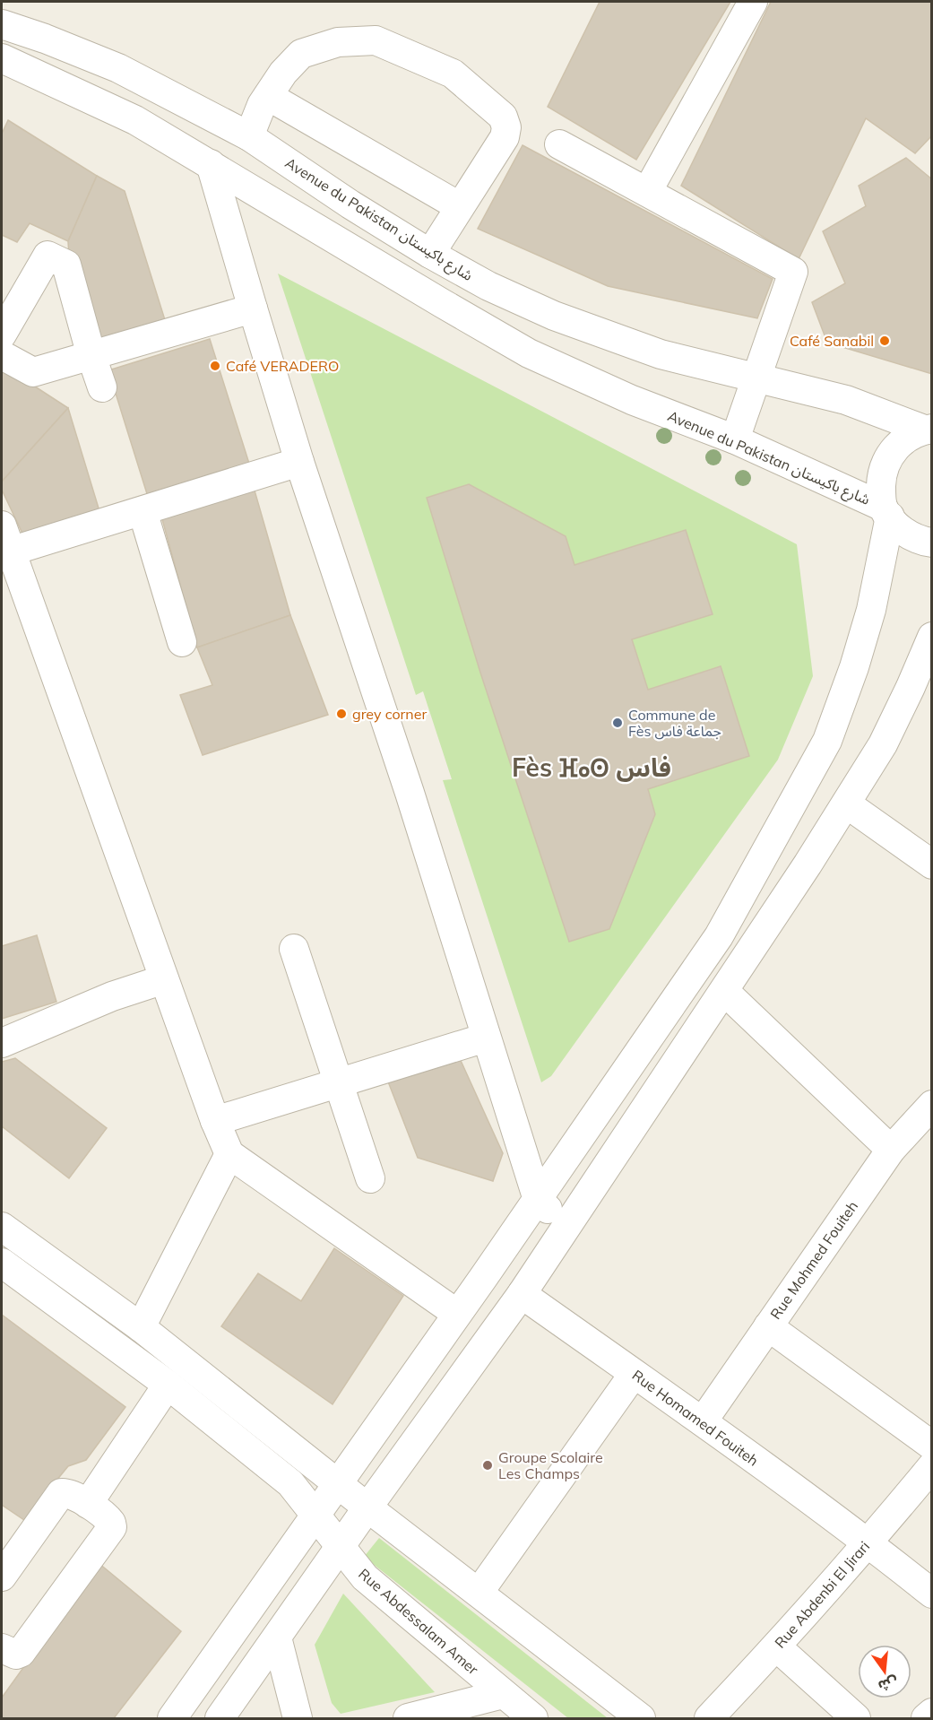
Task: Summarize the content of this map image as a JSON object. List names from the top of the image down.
{
  "streets": {
    "street": [
      "Avenue du Pakistan شارع باكيستان",
      "Rue Mohmed Fouiteh",
      "Rue Homamed Fouiteh",
      "Rue Abdenbi El Jirari",
      "Rue Abdessalam Amer"
    ]
  },
  "crossings": [
    ["Rue Mohmed Fouiteh", "Rue Homamed Fouiteh"],
    ["Rue Homamed Fouiteh", "Rue Abdenbi El Jirari"]
  ],
  "districts": ["Fès ⴼⴰⵙ فاس"],
  "places": [
    "Café Sanabil",
    "Café VERADERO",
    "grey corner",
    "Commune de Fès جماعة فاس",
    "Groupe Scolaire Les Champs"
  ],
  "north": "bottom"
}
